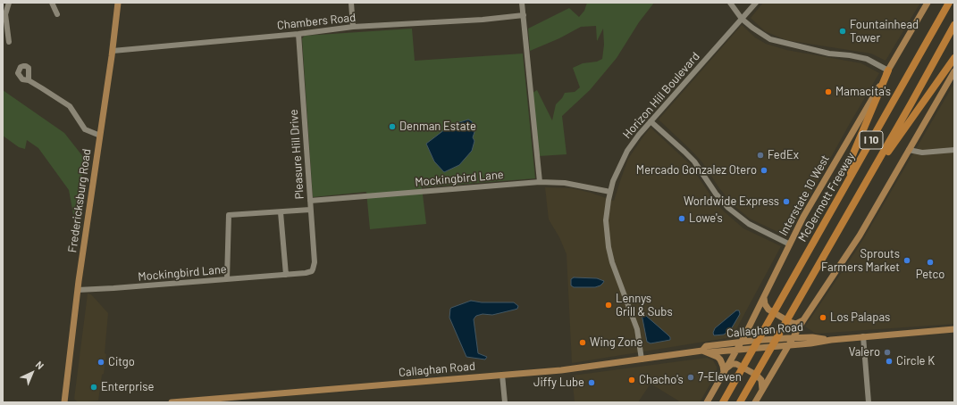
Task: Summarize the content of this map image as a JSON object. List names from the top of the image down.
{
  "streets": {
    "highway": ["I 10", "McDermott Freeway"],
    "main road": ["Interstate 10 West", "Fredericksburg Road", "Callaghan Road"],
    "street": [
      "Chambers Road",
      "Horizon Hill Boulevard",
      "Pleasure Hill Drive",
      "Mockingbird Lane"
    ]
  },
  "crossings": [
    ["Chambers Road", "Pleasure Hill Drive"],
    ["Chambers Road", "Fredericksburg Road"],
    ["Horizon Hill Boulevard", "Mockingbird Lane"],
    ["Horizon Hill Boulevard", "Callaghan Road"],
    ["Pleasure Hill Drive", "Mockingbird Lane"],
    ["Mockingbird Lane", "Fredericksburg Road"],
    ["Interstate 10 West", "Callaghan Road"]
  ],
  "places": [
    "Fountainhead Tower",
    "Mamacita's",
    "Denman Estate",
    "FedEx",
    "Mercado Gonzalez Otero",
    "Worldwide Express",
    "Lowe's",
    "Sprouts Farmers Market",
    "Petco",
    "Lennys Grill & Subs",
    "Los Palapas",
    "Wing Zone",
    "Valero",
    "Circle K",
    "Citgo",
    "7-Eleven",
    "Chacho's",
    "Jiffy Lube",
    "Enterprise"
  ],
  "north": "top right"
}
